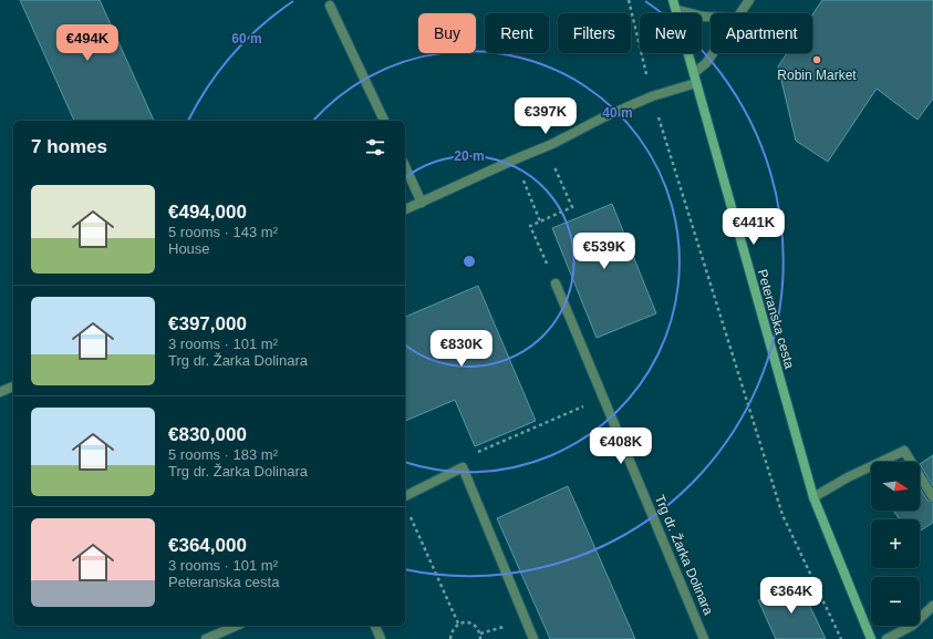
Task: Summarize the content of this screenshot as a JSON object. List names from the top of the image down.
{
  "streets": {
    "main road": ["Peteranska cesta"],
    "street": ["Trg dr. Žarka Dolinara"]
  },
  "places": ["Robin Market"],
  "north": "right",
  "page": {
    "chip": [
      "Buy",
      "Rent",
      "Filters",
      "New",
      "Apartment"
    ],
    "price": [
      "€494K",
      "€397K",
      "€441K",
      "€539K",
      "€830K",
      "€408K",
      "€364K"
    ],
    "heading": "7 homes",
    "list": [
      {
        "name": "€494,000",
        "note": "5 rooms · 143 m² · House"
      },
      {
        "name": "€397,000",
        "note": "3 rooms · 101 m² · Trg dr. Žarka Dolinara"
      },
      {
        "name": "€830,000",
        "note": "5 rooms · 183 m² · Trg dr. Žarka Dolinara"
      },
      {
        "name": "€364,000",
        "note": "3 rooms · 101 m² · Peteranska cesta"
      }
    ],
    "map_buttons": ["+", "−"]
  },
  "rings": ["60 m", "40 m", "20 m"]
}
